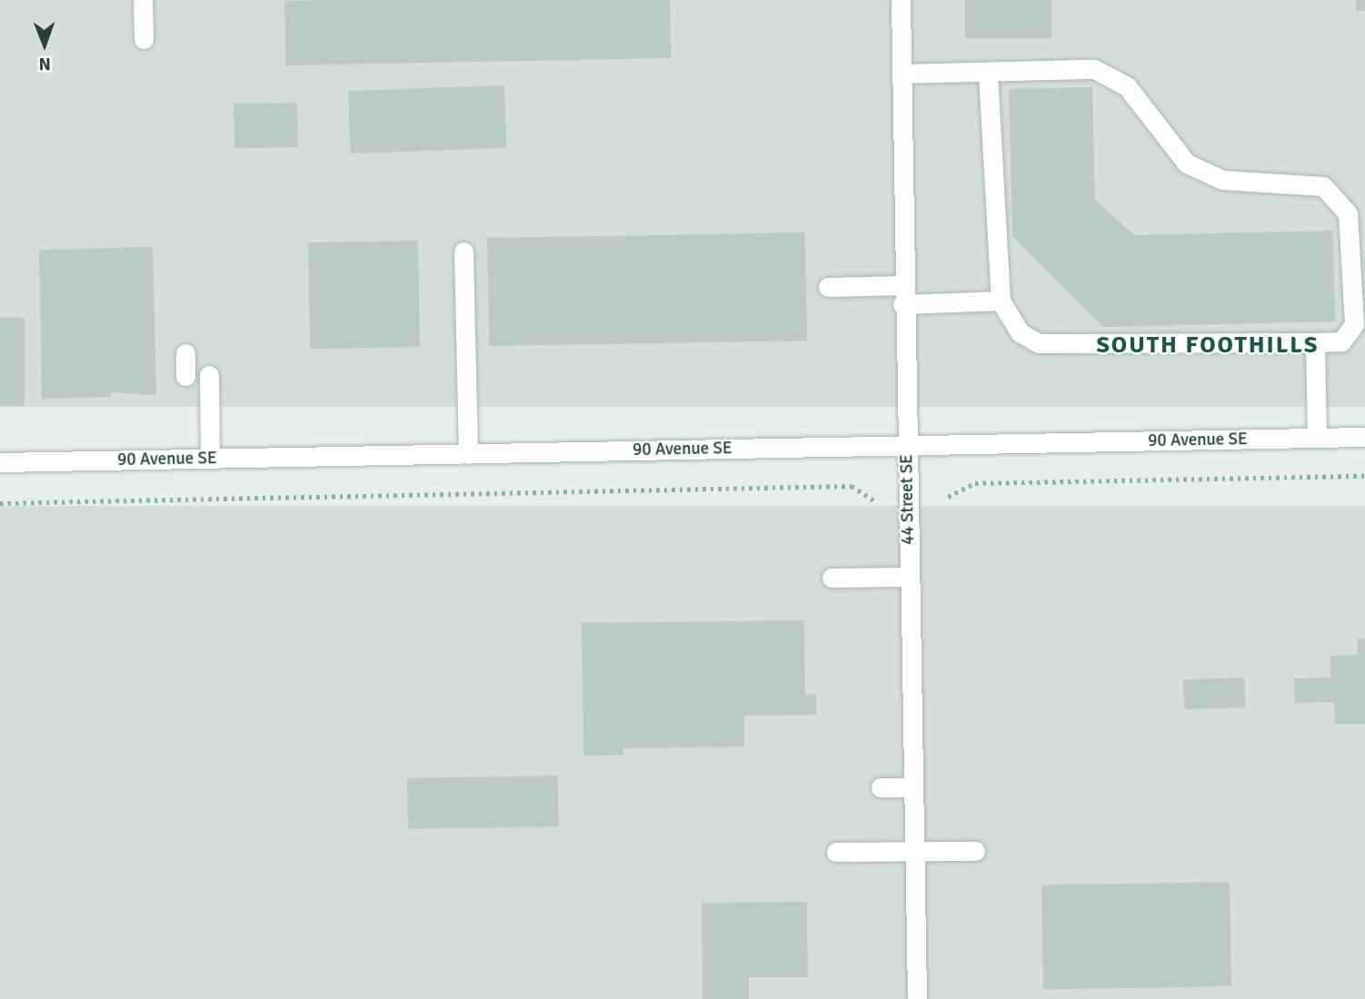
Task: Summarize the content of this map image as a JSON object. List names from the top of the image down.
{
  "streets": {
    "street": ["90 Avenue SE", "44 Street SE"]
  },
  "crossings": [
    ["90 Avenue SE", "44 Street SE"]
  ],
  "districts": ["SOUTH FOOTHILLS"],
  "north": "bottom"
}
